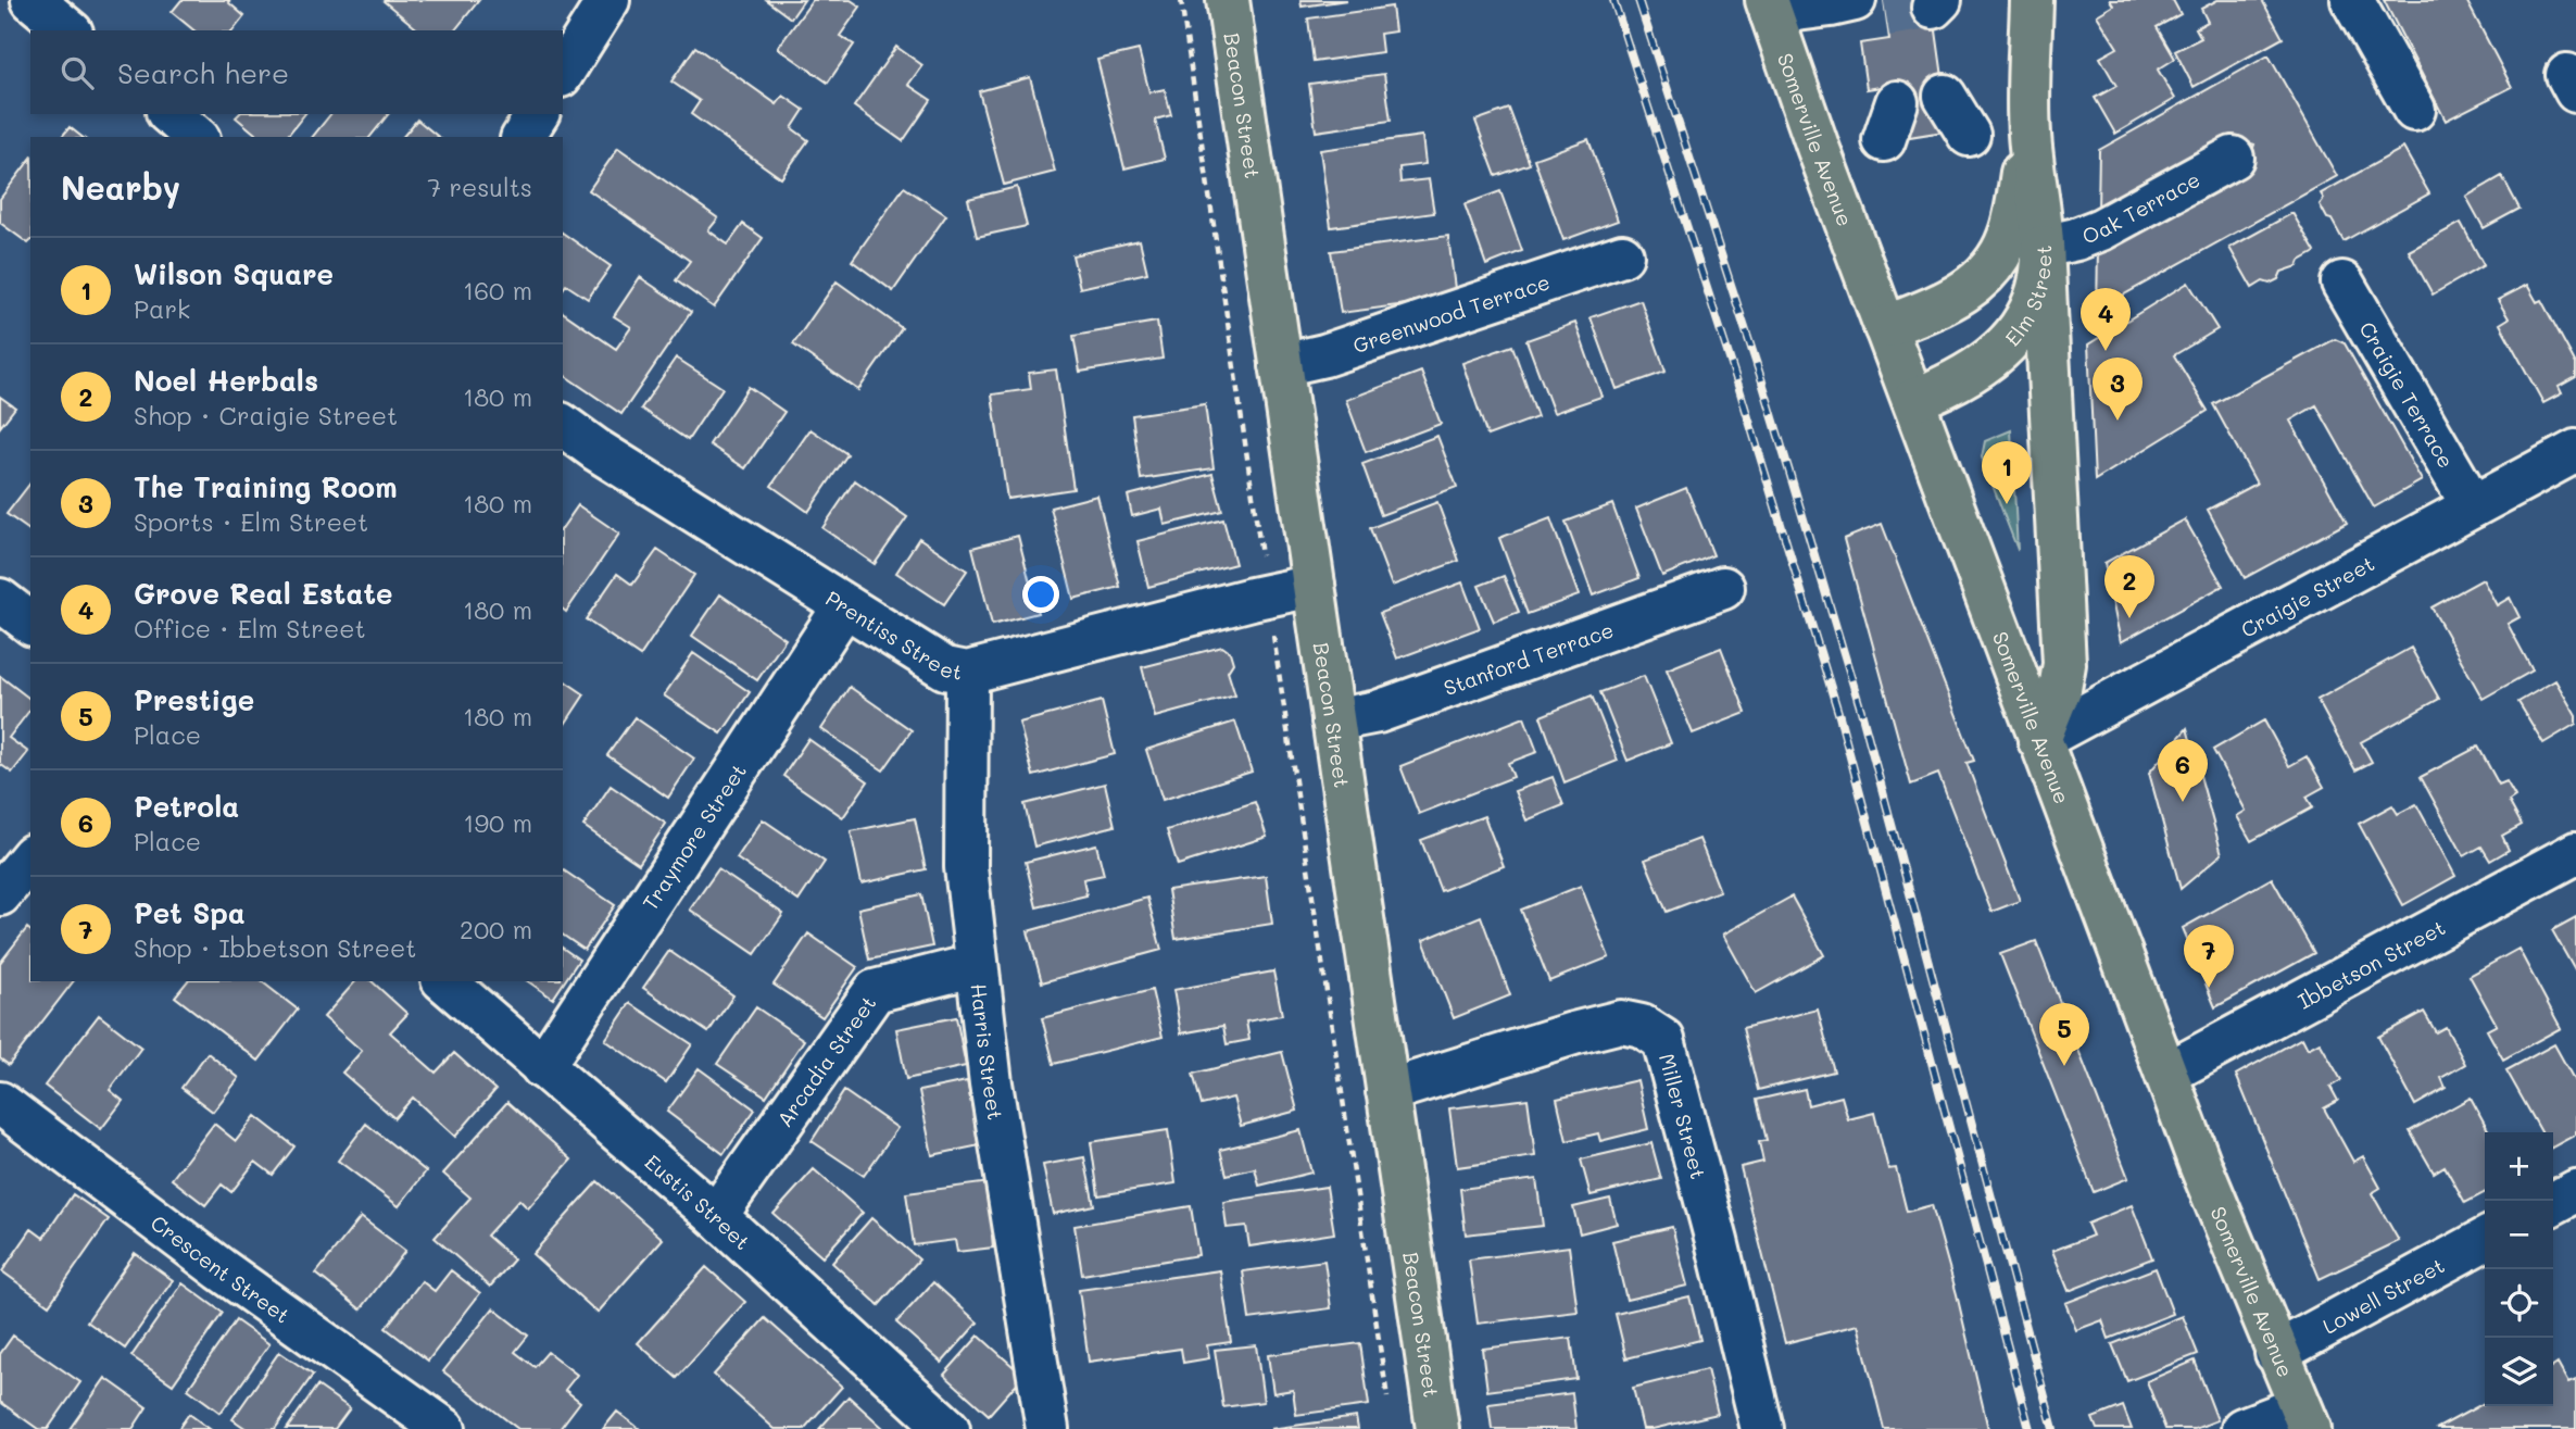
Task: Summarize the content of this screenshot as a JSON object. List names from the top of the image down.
{
  "streets": {
    "main road": ["Beacon Street", "Somerville Avenue", "Elm Street"],
    "street": [
      "Oak Terrace",
      "Greenwood Terrace",
      "Craigie Terrace",
      "Craigie Street",
      "Prentiss Street",
      "Stanford Terrace",
      "Traymore Street",
      "Ibbetson Street",
      "Harris Street",
      "Arcadia Street",
      "Miller Street",
      "Eustis Street",
      "Crescent Street",
      "Lowell Street"
    ]
  },
  "crossings": [
    ["Beacon Street", "Greenwood Terrace"],
    ["Beacon Street", "Prentiss Street"],
    ["Beacon Street", "Stanford Terrace"],
    ["Beacon Street", "Miller Street"],
    ["Somerville Avenue", "Elm Street"],
    ["Somerville Avenue", "Craigie Street"],
    ["Somerville Avenue", "Ibbetson Street"],
    ["Somerville Avenue", "Lowell Street"],
    ["Oak Terrace", "Elm Street"],
    ["Craigie Terrace", "Craigie Street"],
    ["Prentiss Street", "Traymore Street"],
    ["Prentiss Street", "Harris Street"],
    ["Traymore Street", "Eustis Street"],
    ["Harris Street", "Arcadia Street"],
    ["Arcadia Street", "Eustis Street"]
  ],
  "page": {
    "search": "Search here",
    "heading": ["Nearby", "7 results"],
    "list": [
      {
        "mark": "1",
        "name": "Wilson Square",
        "note": "Park",
        "value": "160 m"
      },
      {
        "mark": "2",
        "name": "Noel Herbals",
        "note": "Shop · Craigie Street",
        "value": "180 m"
      },
      {
        "mark": "3",
        "name": "The Training Room",
        "note": "Sports · Elm Street",
        "value": "180 m"
      },
      {
        "mark": "4",
        "name": "Grove Real Estate",
        "note": "Office · Elm Street",
        "value": "180 m"
      },
      {
        "mark": "5",
        "name": "Prestige",
        "note": "Place",
        "value": "180 m"
      },
      {
        "mark": "6",
        "name": "Petrola",
        "note": "Place",
        "value": "190 m"
      },
      {
        "mark": "7",
        "name": "Pet Spa",
        "note": "Shop · Ibbetson Street",
        "value": "200 m"
      }
    ],
    "pins": [
      "4",
      "3",
      "1",
      "2",
      "6",
      "7",
      "5"
    ],
    "map_buttons": ["+", "−"]
  }
}
